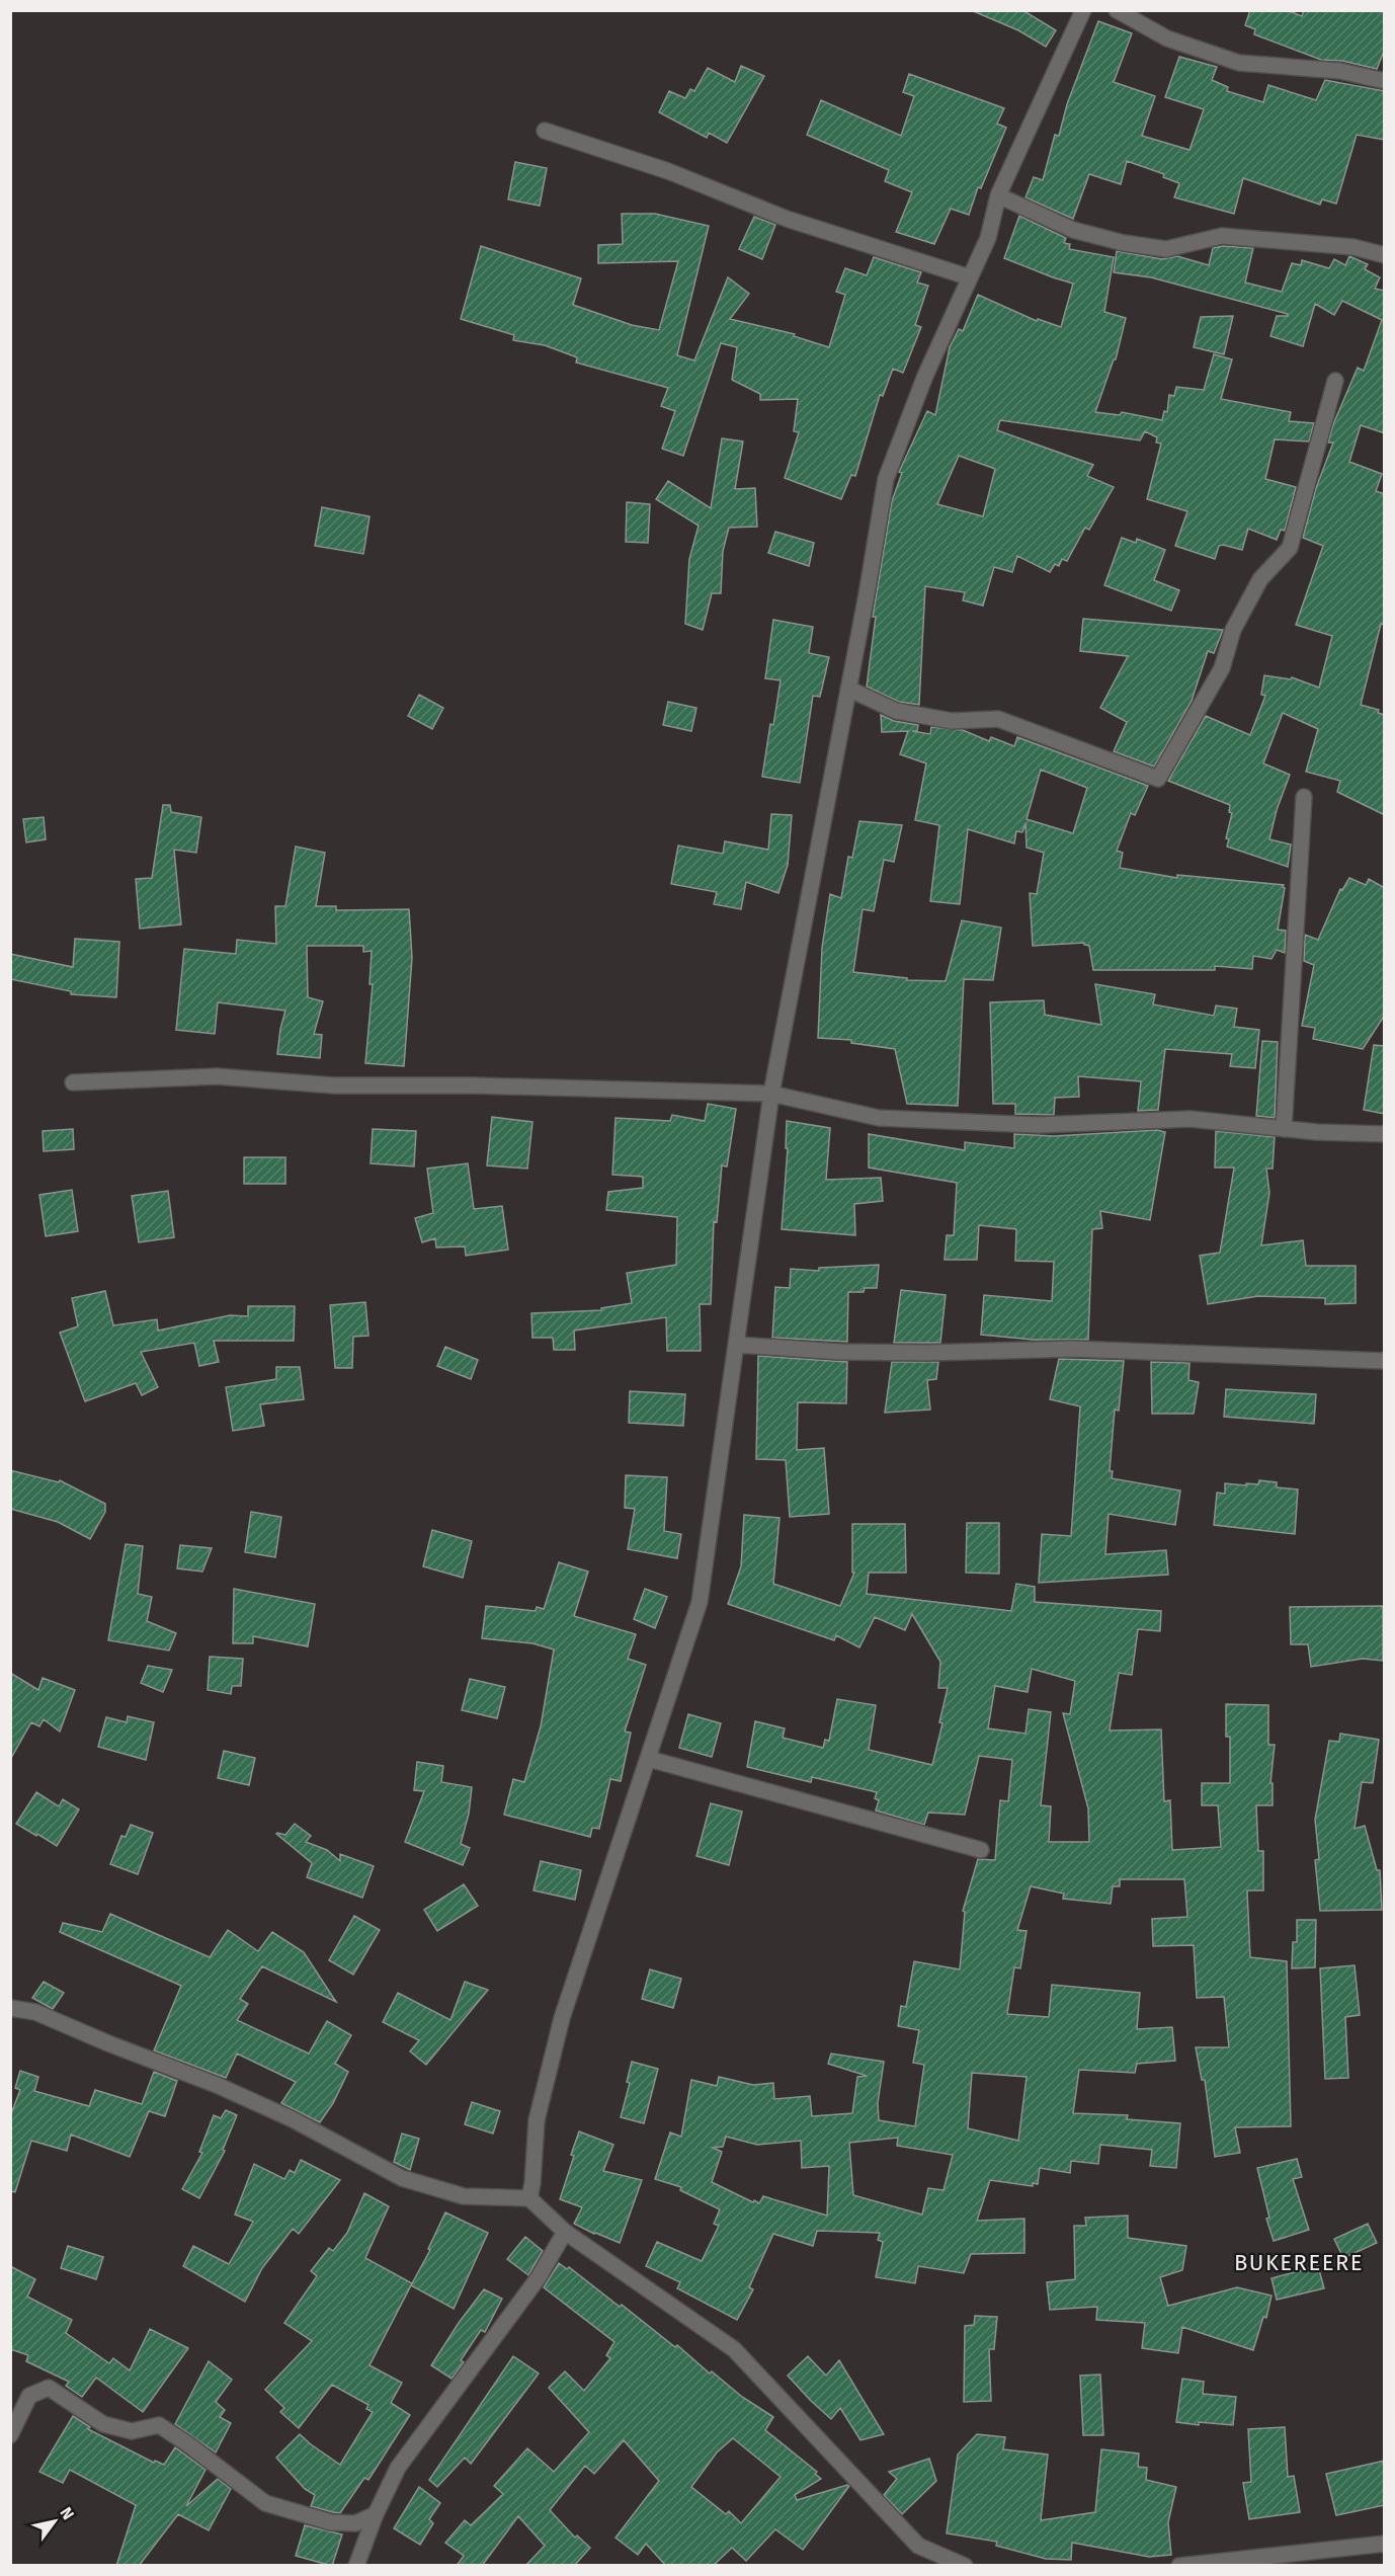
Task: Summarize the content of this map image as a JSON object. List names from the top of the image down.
{
  "districts": ["BUKEREERE"],
  "north": "top right"
}
